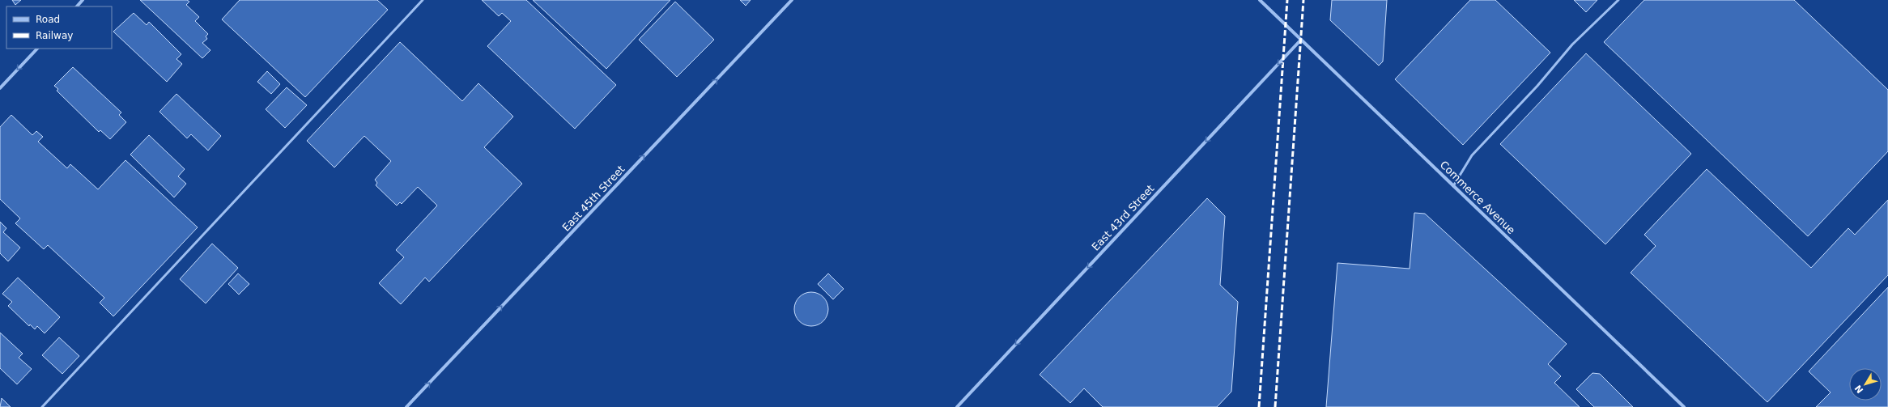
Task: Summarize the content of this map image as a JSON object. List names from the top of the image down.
{
  "streets": {
    "street": ["Commerce Avenue", "East 45th Street", "East 43rd Street"]
  },
  "crossings": [
    ["Commerce Avenue", "East 43rd Street"]
  ],
  "one_way": ["East 45th Street", "East 43rd Street"],
  "legend": ["Road", "Railway"],
  "north": "bottom left"
}
